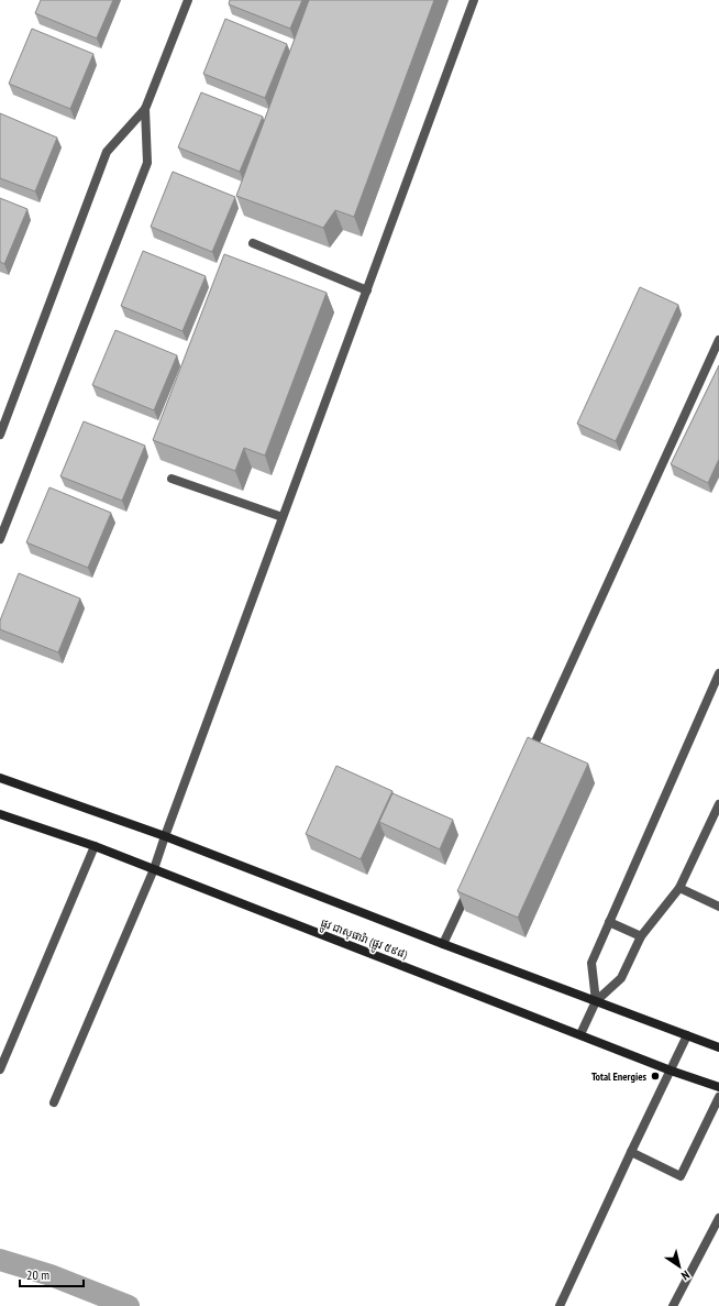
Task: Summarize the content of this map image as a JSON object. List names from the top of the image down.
{
  "streets": {
    "main road": ["ផ្លូវ ជាសុផារ៉ា (ផ្លូវ ៥៩៨)"]
  },
  "places": ["Total Energies"],
  "scale_bar": "20 m",
  "north": "bottom right"
}
